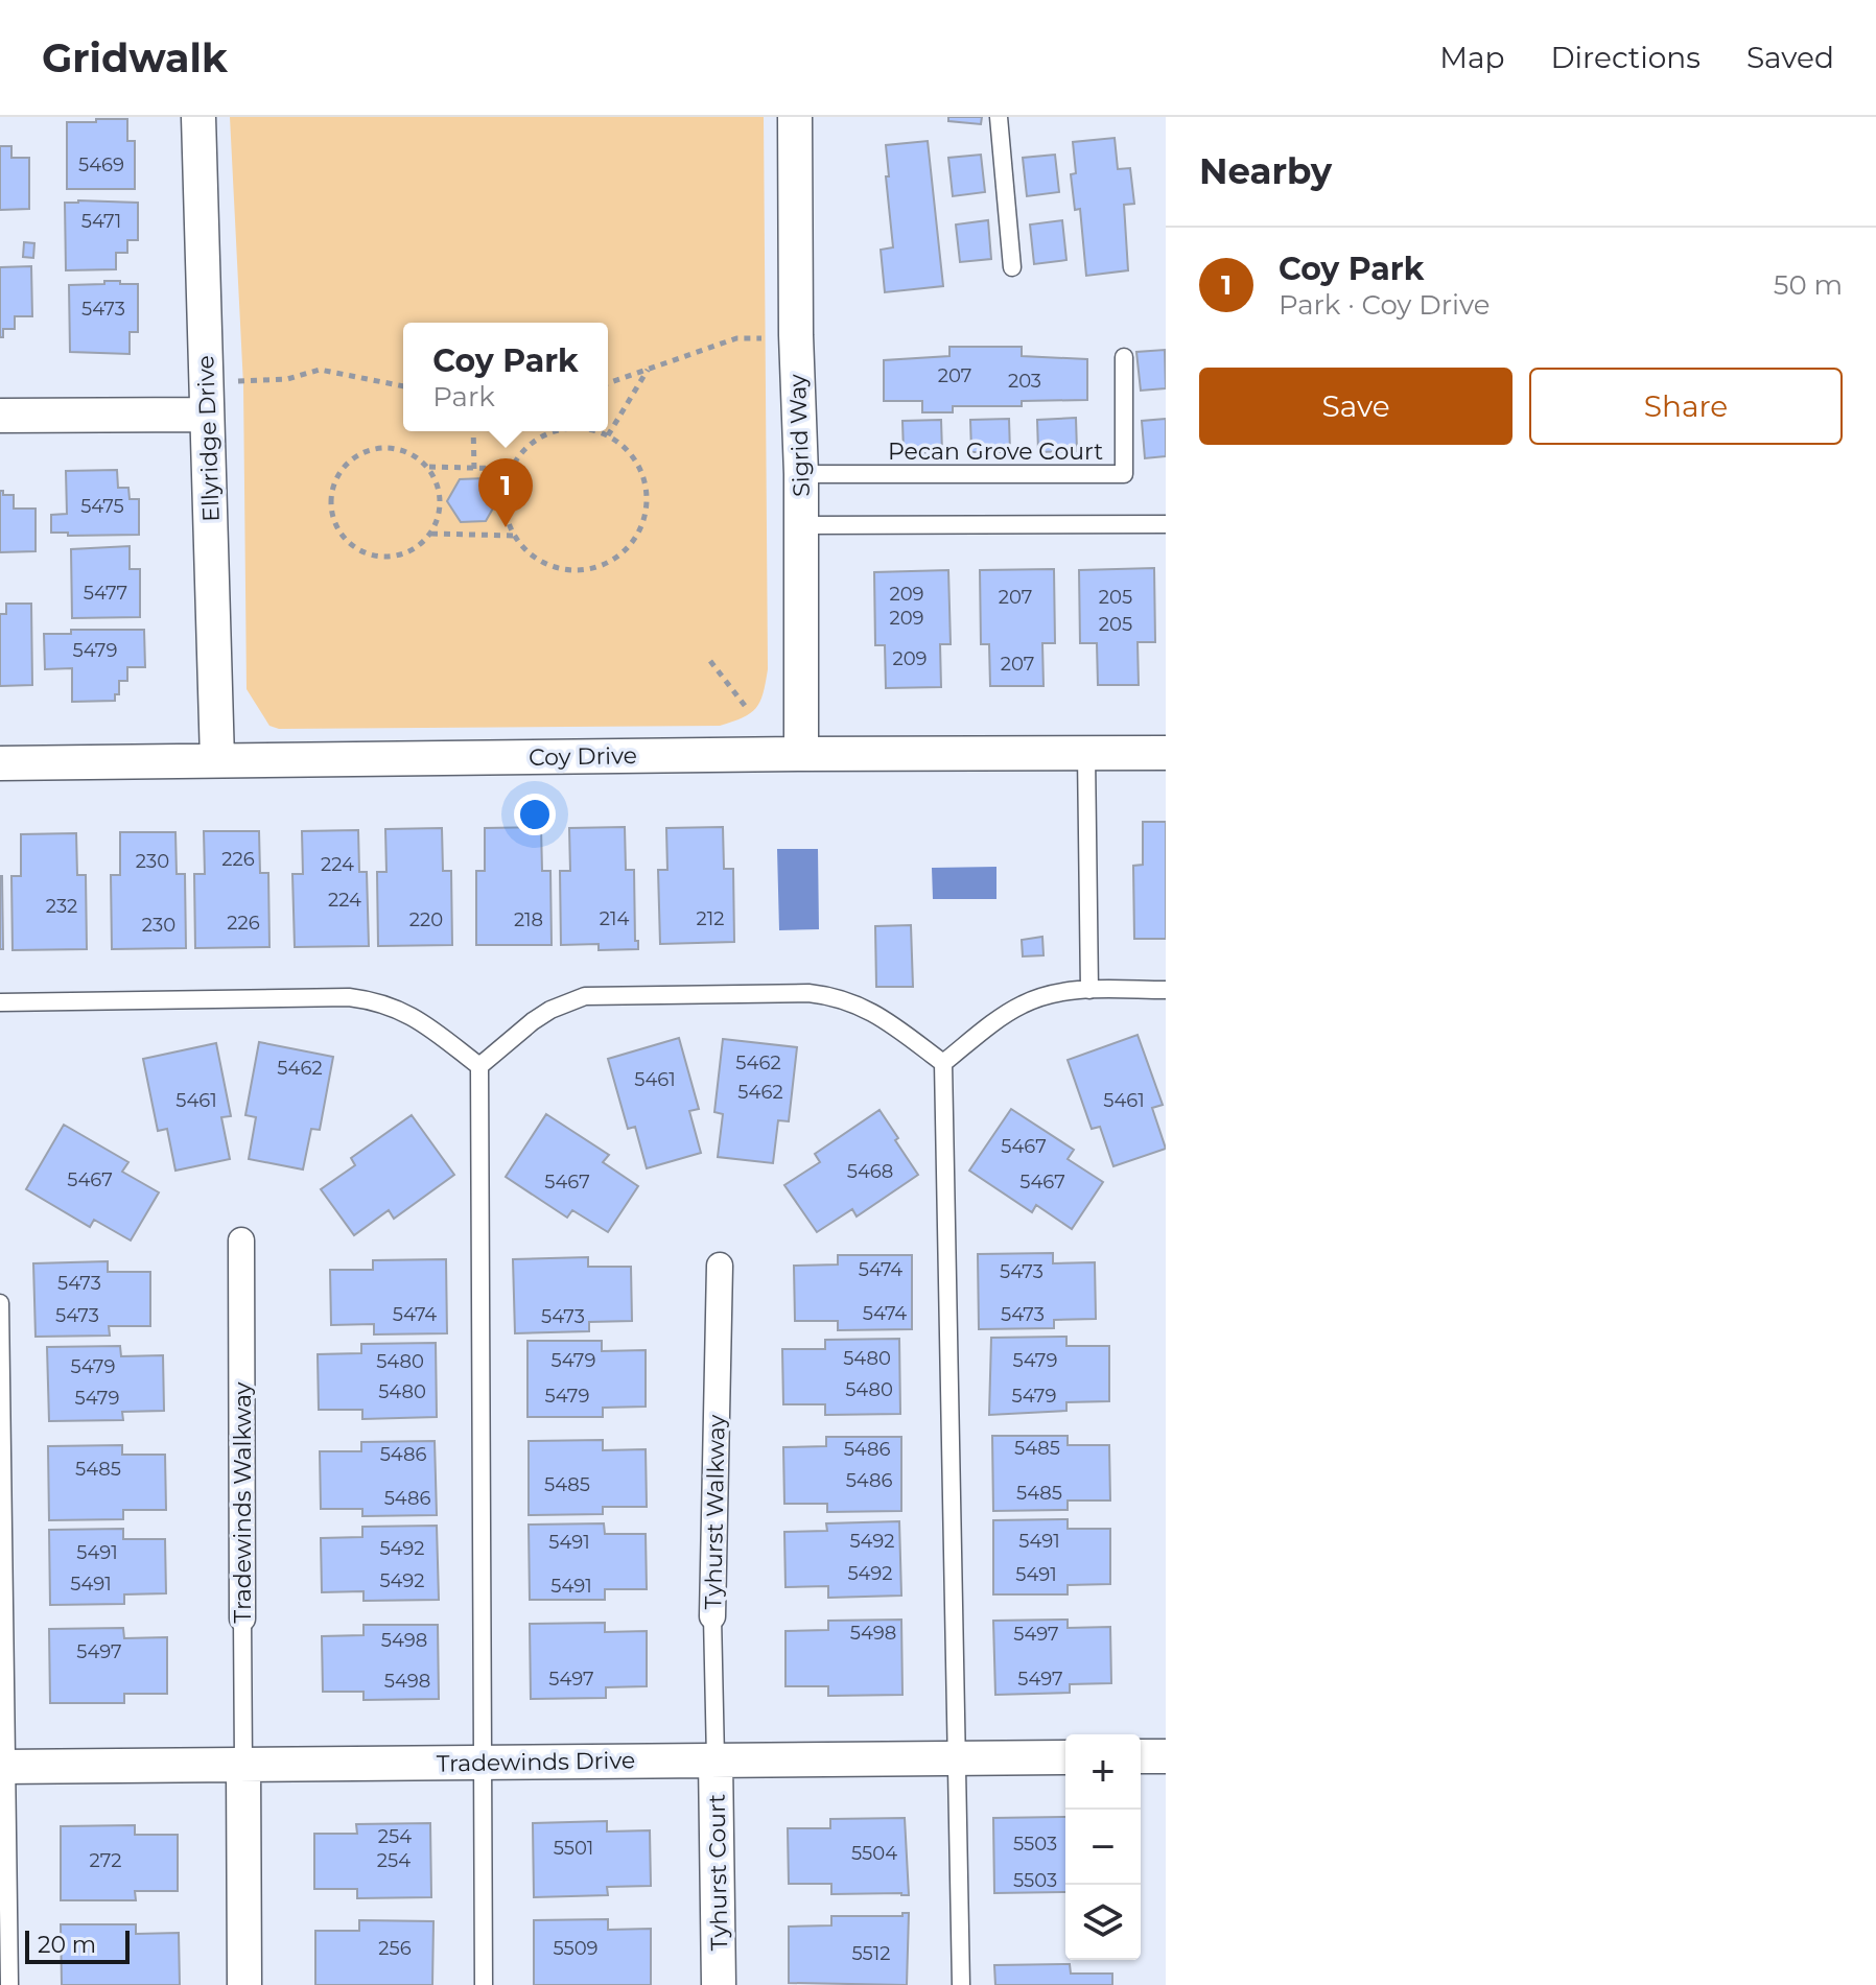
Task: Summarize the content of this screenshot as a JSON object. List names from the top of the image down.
{
  "streets": {
    "street": [
      "Sigrid Way",
      "Ellyridge Drive",
      "Coy Drive",
      "Tradewinds Walkway",
      "Tyhurst Walkway",
      "Tradewinds Drive",
      "Tyhurst Court"
    ],
    "lane": ["Pecan Grove Court"]
  },
  "crossings": [
    ["Sigrid Way", "Pecan Grove Court"],
    ["Sigrid Way", "Coy Drive"],
    ["Ellyridge Drive", "Coy Drive"],
    ["Tradewinds Walkway", "Tradewinds Drive"],
    ["Tyhurst Walkway", "Tradewinds Drive"],
    ["Tyhurst Walkway", "Tyhurst Court"],
    ["Tradewinds Drive", "Tyhurst Court"]
  ],
  "house_numbers": [
    "5469",
    "5471",
    "5473",
    "207",
    "203",
    "5475",
    "5477",
    "209",
    "207",
    "205",
    "209",
    "205",
    "5479",
    "209",
    "207",
    "226",
    "230",
    "224",
    "224",
    "232",
    "214",
    "212",
    "220",
    "218",
    "226",
    "230",
    "5462",
    "5462",
    "5461",
    "5462",
    "5461",
    "5461",
    "5467",
    "5468",
    "5467",
    "5467",
    "5467",
    "5474",
    "5473",
    "5473",
    "5474",
    "5474",
    "5473",
    "5473",
    "5473",
    "5480",
    "5479",
    "5479",
    "5480",
    "5479",
    "5480",
    "5480",
    "5479",
    "5479",
    "5479",
    "5485",
    "5486",
    "5486",
    "5485",
    "5486",
    "5485",
    "5485",
    "5486",
    "5492",
    "5491",
    "5491",
    "5492",
    "5491",
    "5492",
    "5491",
    "5492",
    "5491",
    "5491",
    "5498",
    "5497",
    "5498",
    "5497",
    "5497",
    "5497",
    "5498",
    "254",
    "5503",
    "5501",
    "5504",
    "272",
    "254",
    "5503",
    "256",
    "5509",
    "5512"
  ],
  "scale_bar": "20 m",
  "page": {
    "header": "Gridwalk",
    "nav": ["Map", "Directions", "Saved"],
    "heading": "Nearby",
    "list": [
      {
        "mark": "1",
        "name": "Coy Park",
        "note": "Park · Coy Drive",
        "value": "50 m"
      }
    ],
    "popup": ["Coy Park", "Park"],
    "buttons": ["Save", "Share"],
    "pins": "1",
    "map_buttons": ["+", "−"],
    "scale": "20 m"
  }
}
